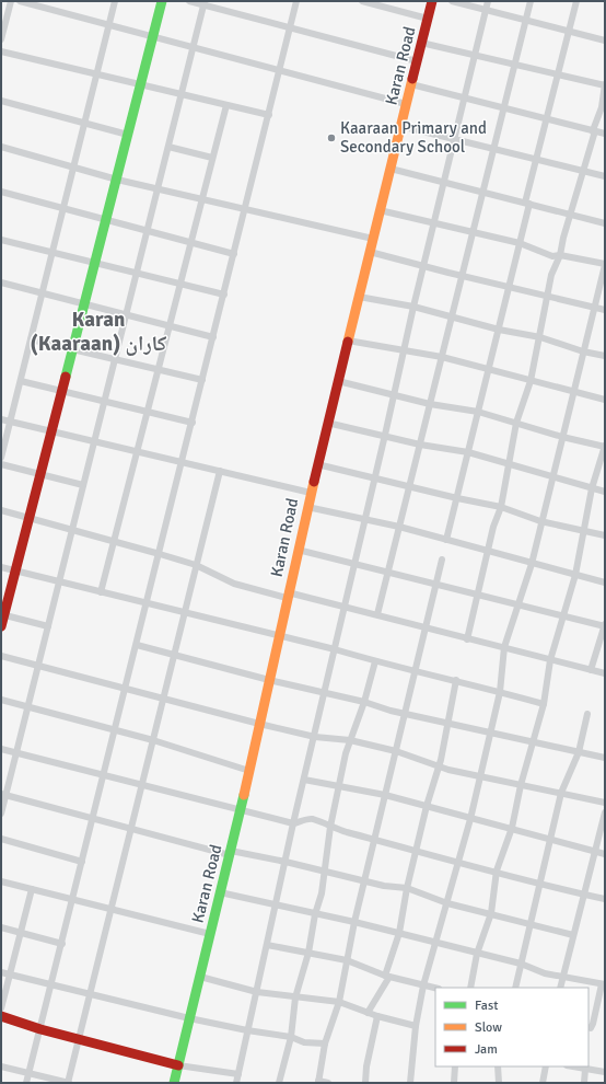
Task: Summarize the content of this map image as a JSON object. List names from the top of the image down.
{
  "streets": {
    "street": ["Karan Road"]
  },
  "districts": ["Karan (Kaaraan) كاران"],
  "places": ["Kaaraan Primary and Secondary School"],
  "legend": ["Fast", "Slow", "Jam"]
}
